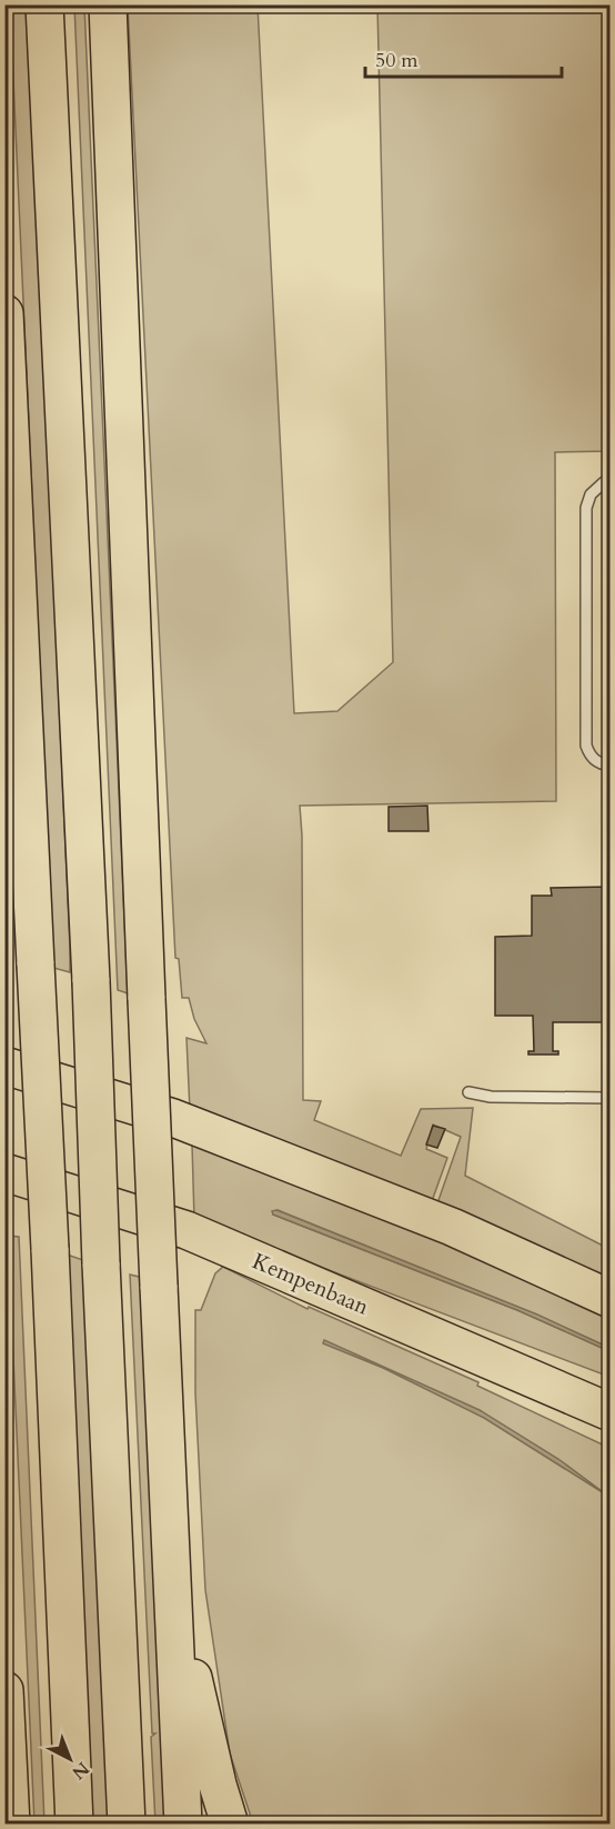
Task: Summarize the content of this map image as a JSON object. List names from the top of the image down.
{
  "streets": {
    "highway": ["Kempenbaan"]
  },
  "scale_bar": "50 m",
  "north": "bottom right"
}
